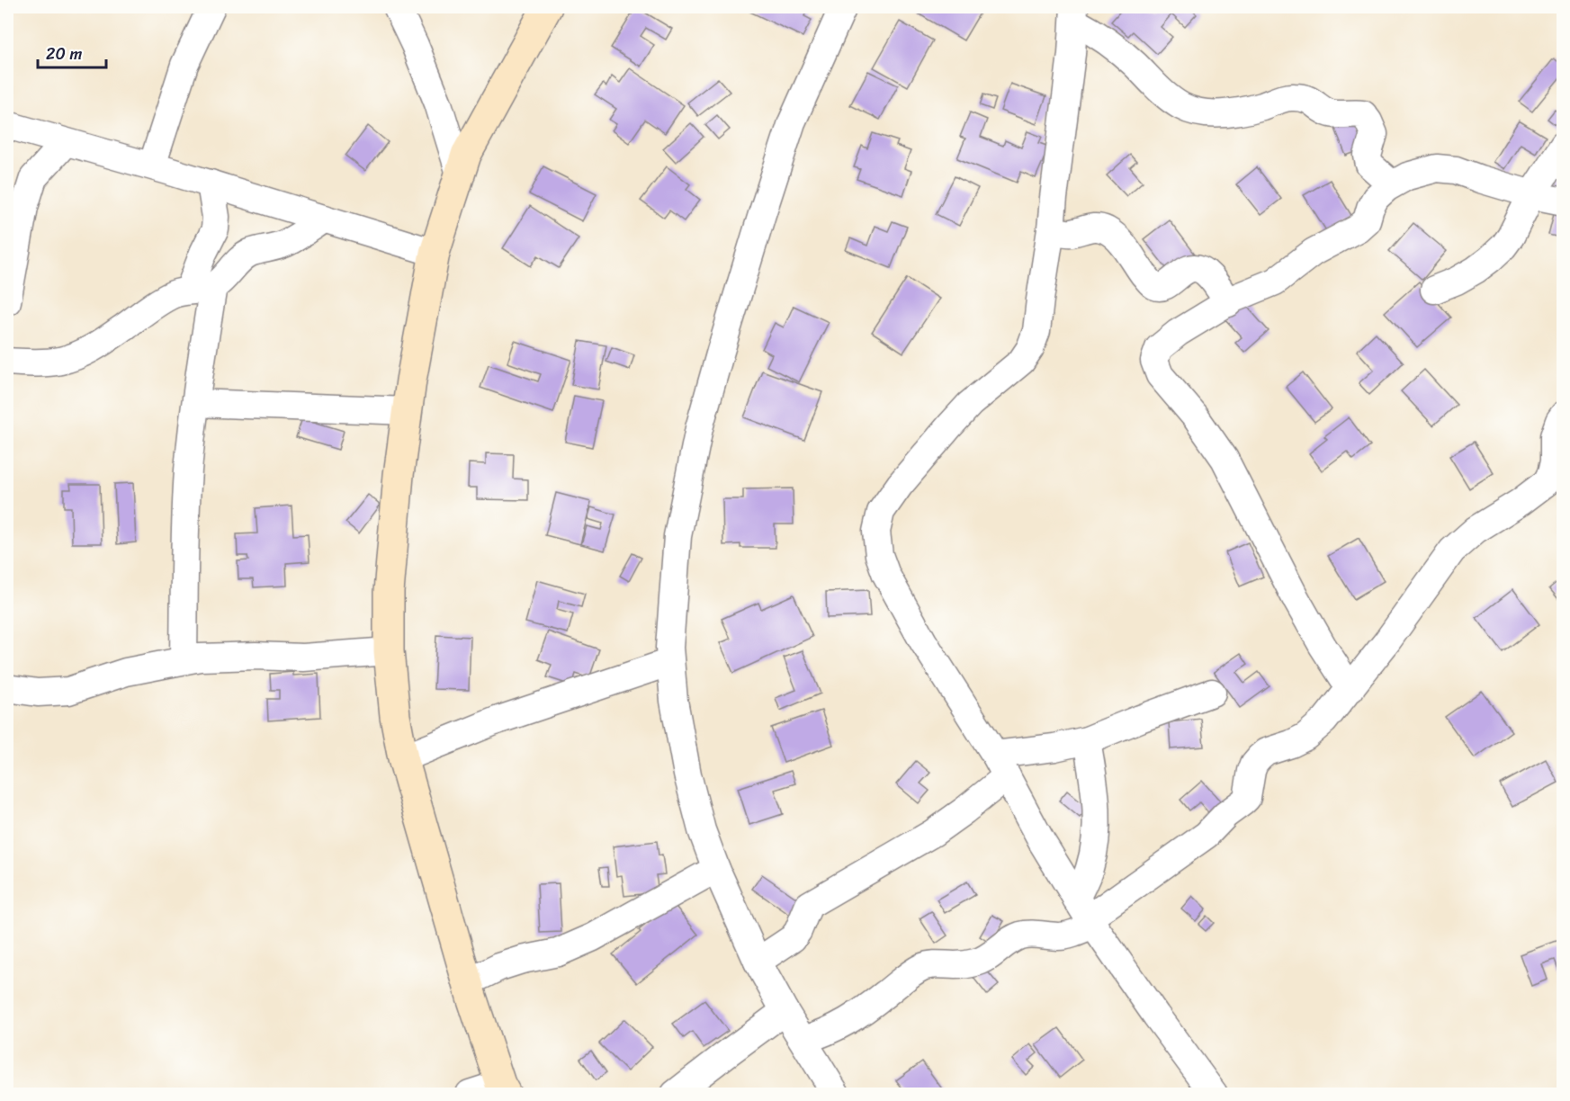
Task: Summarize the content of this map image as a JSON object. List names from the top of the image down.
{
  "scale_bar": "20 m"
}
